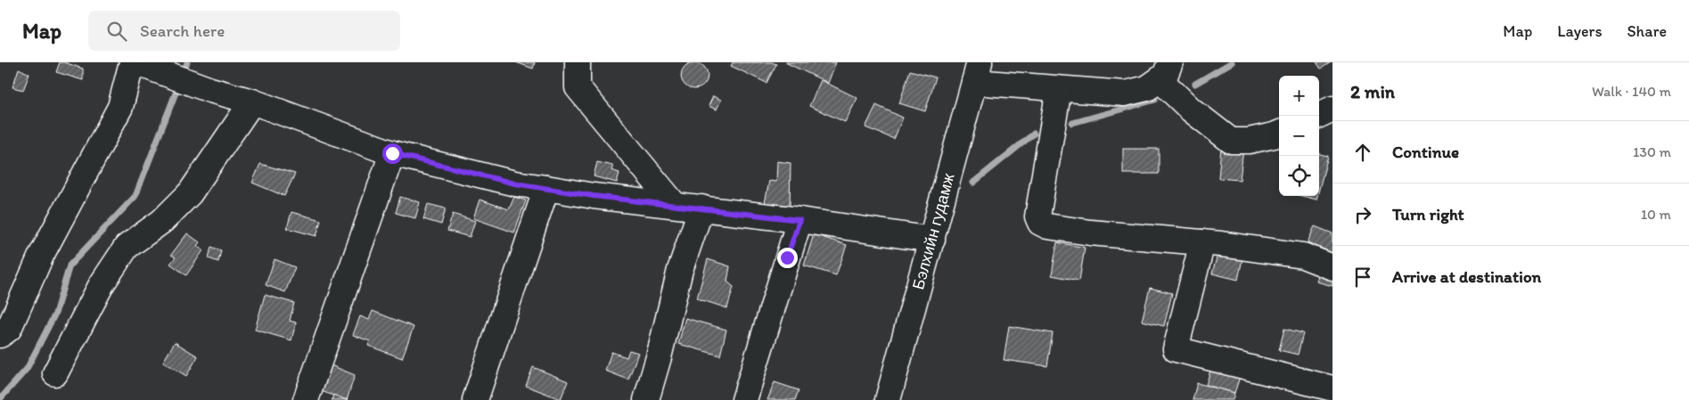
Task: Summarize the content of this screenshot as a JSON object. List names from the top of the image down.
{
  "streets": {
    "street": ["Бэлхийн гудамж"]
  },
  "page": {
    "header": "Map",
    "search": "Search here",
    "nav": ["Map", "Layers", "Share"],
    "heading": ["2 min", "Walk · 140 m"],
    "map_buttons": ["+", "−"],
    "list": [
      ["Continue", "130 m"],
      ["Turn right", "10 m"],
      "Arrive at destination"
    ]
  }
}
